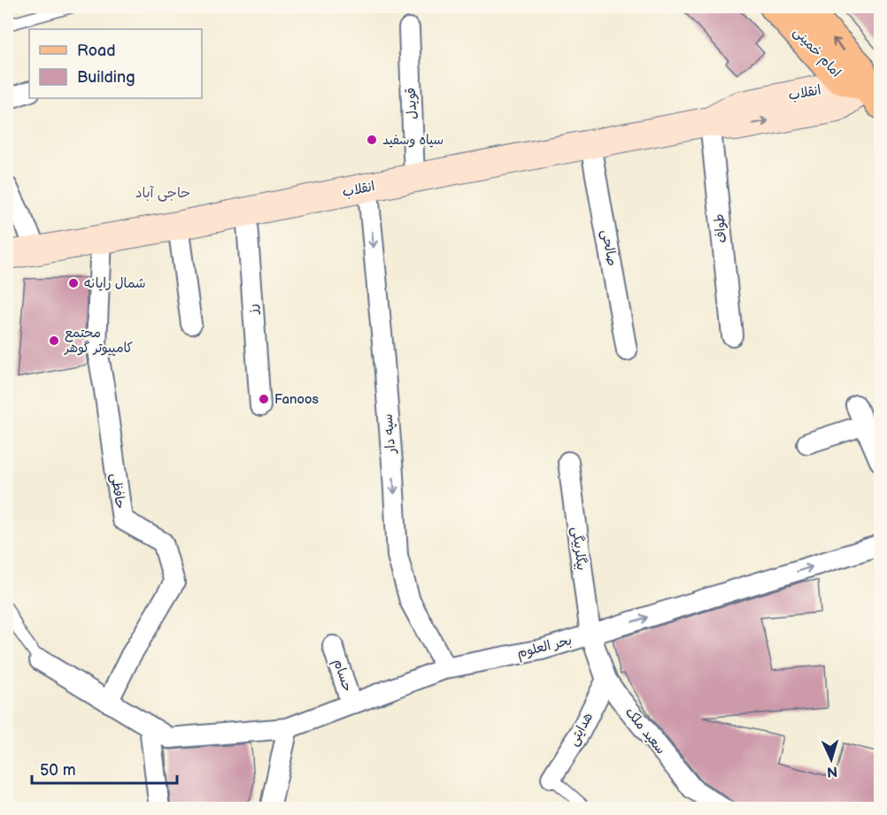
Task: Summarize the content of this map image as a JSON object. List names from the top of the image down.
{
  "streets": {
    "main road": ["امام خمینی", "انقلاب"],
    "street": [
      "قویدل",
      "طواف",
      "صالحی",
      "رز",
      "سپه دار",
      "حافظی",
      "بیگلربیگی",
      "بحر العلوم",
      "حسام",
      "هدایتی",
      "سعید ملک"
    ]
  },
  "crossings": [
    ["امام خمینی", "انقلاب"],
    ["انقلاب", "قویدل"],
    ["انقلاب", "طواف"],
    ["انقلاب", "صالحی"],
    ["انقلاب", "رز"],
    ["انقلاب", "سپه دار"],
    ["انقلاب", "حافظی"],
    ["سپه دار", "بحر العلوم"],
    ["بیگلربیگی", "بحر العلوم"],
    ["بیگلربیگی", "سعید ملک"],
    ["بحر العلوم", "حسام"],
    ["بحر العلوم", "سعید ملک"],
    ["هدایتی", "سعید ملک"]
  ],
  "one_way": ["سپه دار", "بحر العلوم"],
  "districts": ["حاجی آباد"],
  "places": [
    "سیاه وسفید",
    "شمال رایانه",
    "مجتمع کامپیوتر گوهر",
    "Fanoos"
  ],
  "legend": ["Road", "Building"],
  "scale_bar": "50 m",
  "north": "bottom"
}
